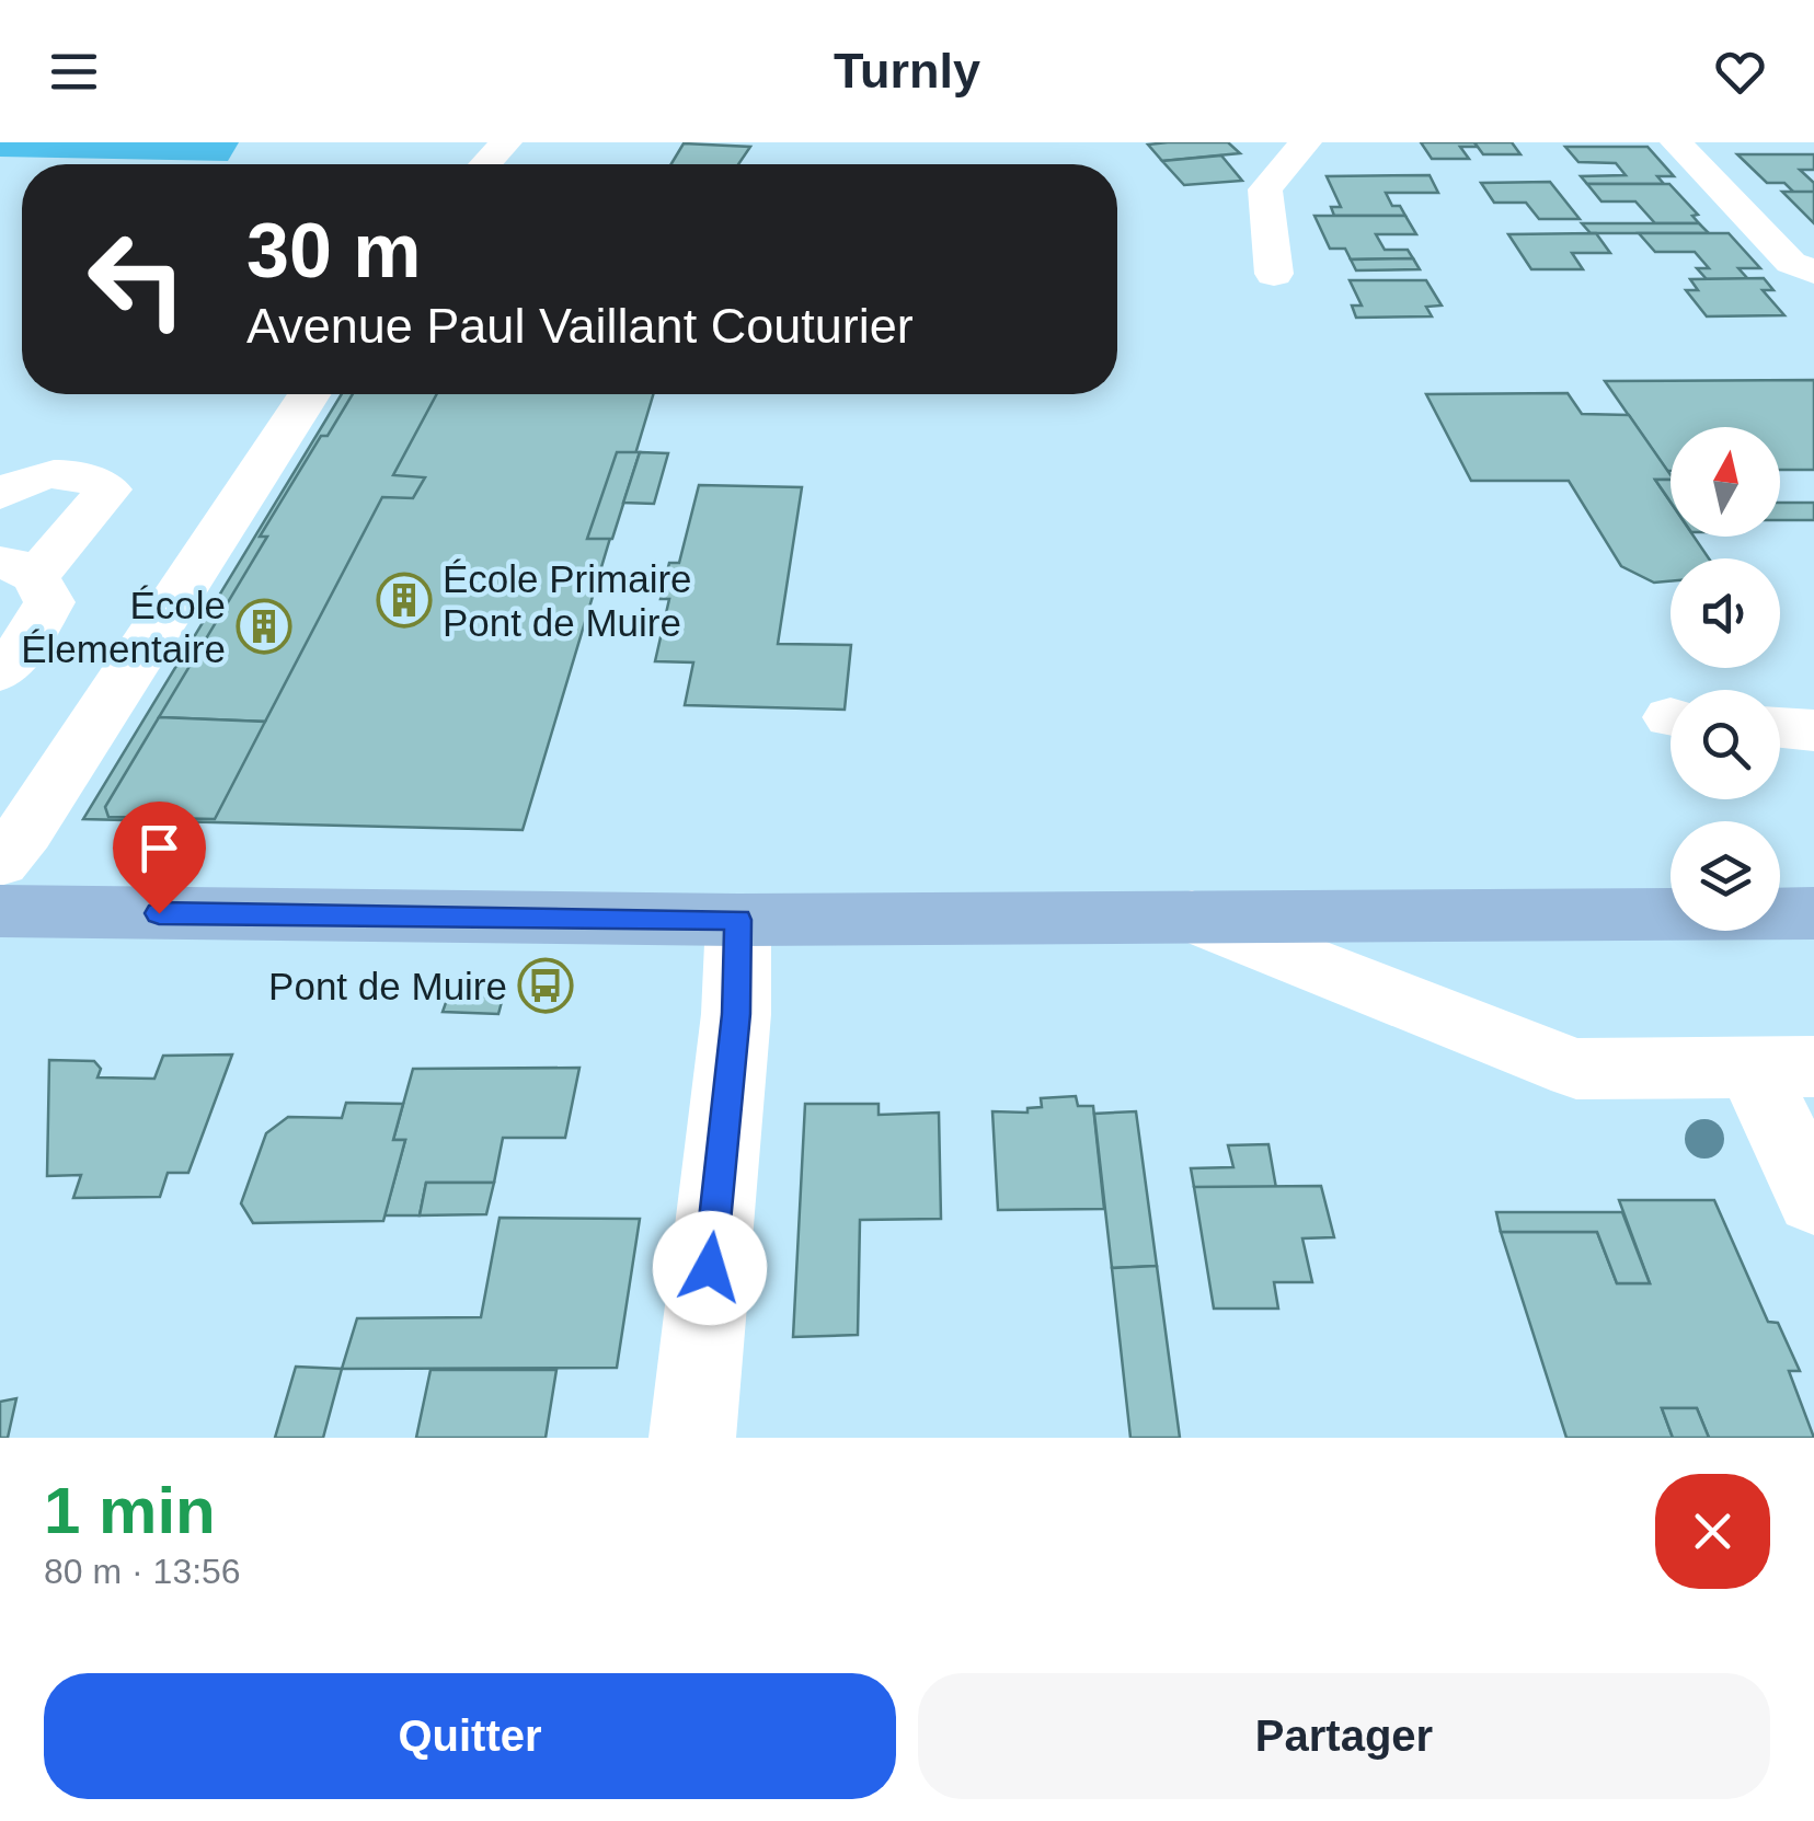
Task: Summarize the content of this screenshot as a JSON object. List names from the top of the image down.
{
  "places": {
    "building": ["École Primaire Pont de Muire", "École Élementaire"],
    "bus stop": ["Pont de Muire"]
  },
  "north": "top",
  "page": {
    "header": "Turnly",
    "turn": ["30 m", "Avenue Paul Vaillant Couturier"],
    "heading": ["1 min", "80 m · 13:56"],
    "buttons": ["Quitter", "Partager"]
  }
}
